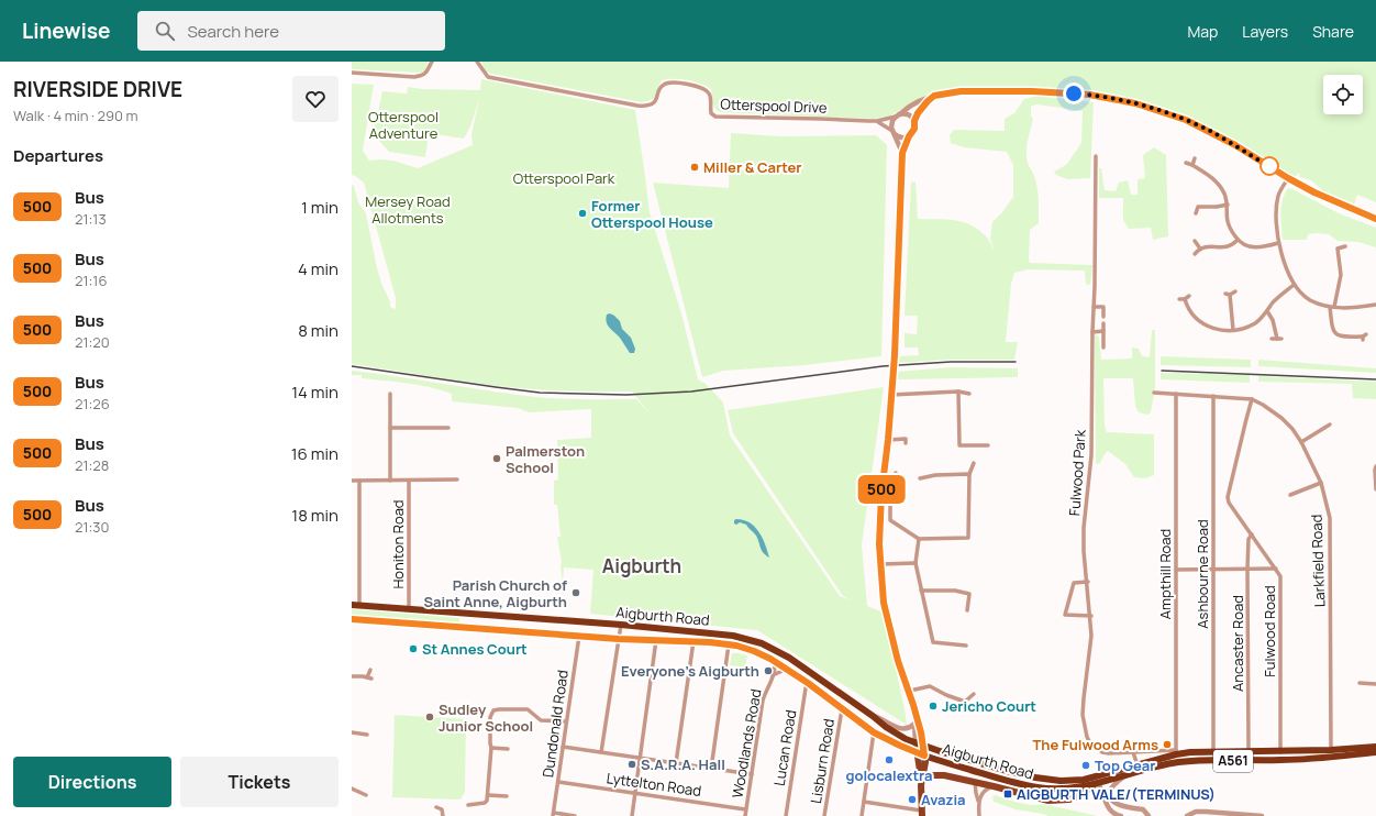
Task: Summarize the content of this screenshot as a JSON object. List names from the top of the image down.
{
  "streets": {
    "highway": ["Aigburth Road", "A561"],
    "street": [
      "Otterspool Drive",
      "Fulwood Park",
      "Honiton Road",
      "Larkfield Road",
      "Ampthill Road",
      "Ashbourne Road",
      "Fulwood Road",
      "Ancaster Road",
      "Dundonald Road",
      "Woodlands Road",
      "Lucan Road",
      "Lisburn Road",
      "Lyttelton Road"
    ]
  },
  "crossings": [
    ["Fulwood Park", "Ampthill Road"],
    ["Fulwood Park", "Aigburth Road"],
    ["Honiton Road", "Aigburth Road"],
    ["Larkfield Road", "Aigburth Road"],
    ["Larkfield Road", "Fulwood Road"],
    ["Ampthill Road", "Aigburth Road"],
    ["Ashbourne Road", "Aigburth Road"],
    ["Aigburth Road", "Fulwood Road"],
    ["Aigburth Road", "Ancaster Road"],
    ["Aigburth Road", "Dundonald Road"],
    ["Aigburth Road", "Woodlands Road"],
    ["Aigburth Road", "Lucan Road"],
    ["Aigburth Road", "Lisburn Road"],
    ["Fulwood Road", "Ancaster Road"],
    ["Dundonald Road", "Lyttelton Road"],
    ["Woodlands Road", "Lyttelton Road"]
  ],
  "districts": ["Aigburth"],
  "parks": ["Otterspool Adventure", "Otterspool Park", "Mersey Road Allotments"],
  "places": {
    "other": [
      "Miller & Carter",
      "Former Otterspool House",
      "Palmerston School",
      "Parish Church of Saint Anne, Aigburth",
      "St Annes Court",
      "Everyone's Aigburth",
      "Jericho Court",
      "Sudley Junior School",
      "The Fulwood Arms",
      "golocalextra",
      "S.A.R.A. Hall",
      "Top Gear",
      "Avazia"
    ],
    "transit": ["AIGBURTH VALE/(TERMINUS)"]
  },
  "lines": ["bus line 500"],
  "page": {
    "header": "Linewise",
    "search": "Search here",
    "nav": ["Map", "Layers", "Share"],
    "heading": [
      ["RIVERSIDE DRIVE", "Walk · 4 min · 290 m"],
      "Departures"
    ],
    "on_map": "500",
    "list": [
      {
        "mark": "500",
        "name": "Bus",
        "note": "21:13",
        "value": "1 min"
      },
      {
        "mark": "500",
        "name": "Bus",
        "note": "21:16",
        "value": "4 min"
      },
      {
        "mark": "500",
        "name": "Bus",
        "note": "21:20",
        "value": "8 min"
      },
      {
        "mark": "500",
        "name": "Bus",
        "note": "21:26",
        "value": "14 min"
      },
      {
        "mark": "500",
        "name": "Bus",
        "note": "21:28",
        "value": "16 min"
      },
      {
        "mark": "500",
        "name": "Bus",
        "note": "21:30",
        "value": "18 min"
      }
    ],
    "buttons": ["Directions", "Tickets"]
  }
}
